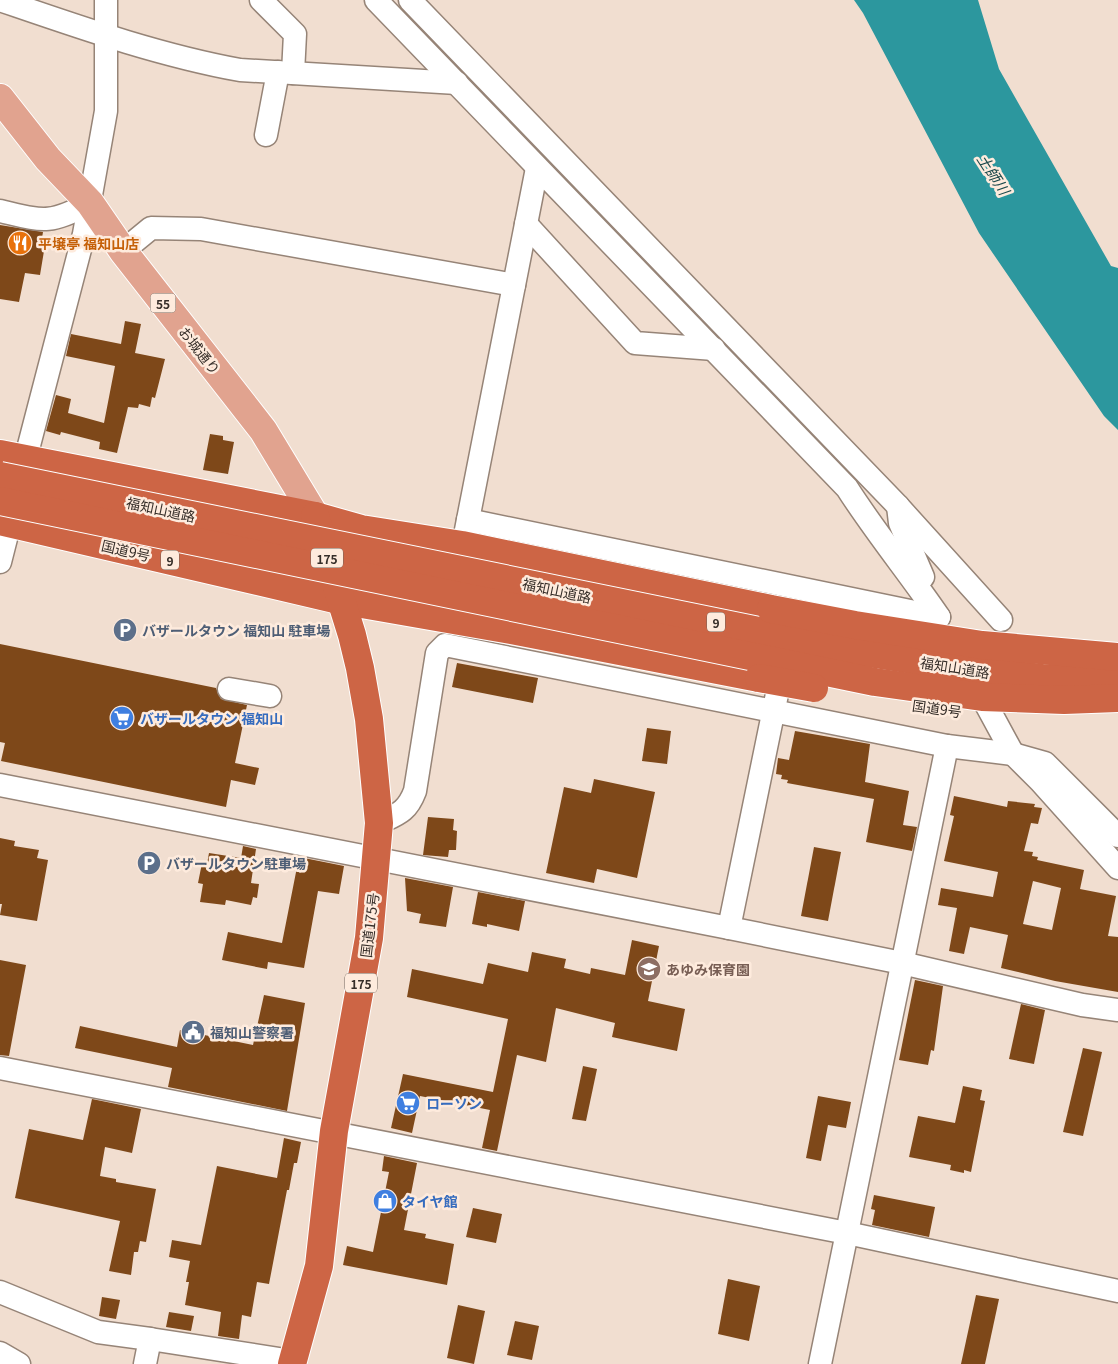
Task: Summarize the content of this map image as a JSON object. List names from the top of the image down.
{
  "streets": {
    "highway": [
      "福知山道路",
      "国道9号",
      "175",
      "9",
      "国道175号"
    ],
    "main road": ["55", "お城通り"]
  },
  "crossings": [
    ["お城通り", "9"],
    ["お城通り", "国道175号"],
    ["福知山道路", "国道9号"],
    ["国道9号", "国道175号"],
    ["9", "国道175号"]
  ],
  "water": ["土師川"],
  "places": {
    "restaurant": ["平壌亭 福知山店"],
    "parking": ["バザールタウン 福知山 駐車場", "バザールタウン駐車場"],
    "supermarket": ["バザールタウン 福知山", "ローソン"],
    "school or university": ["あゆみ保育園"],
    "public building": ["福知山警察署"],
    "shop": ["タイヤ館"]
  }
}
